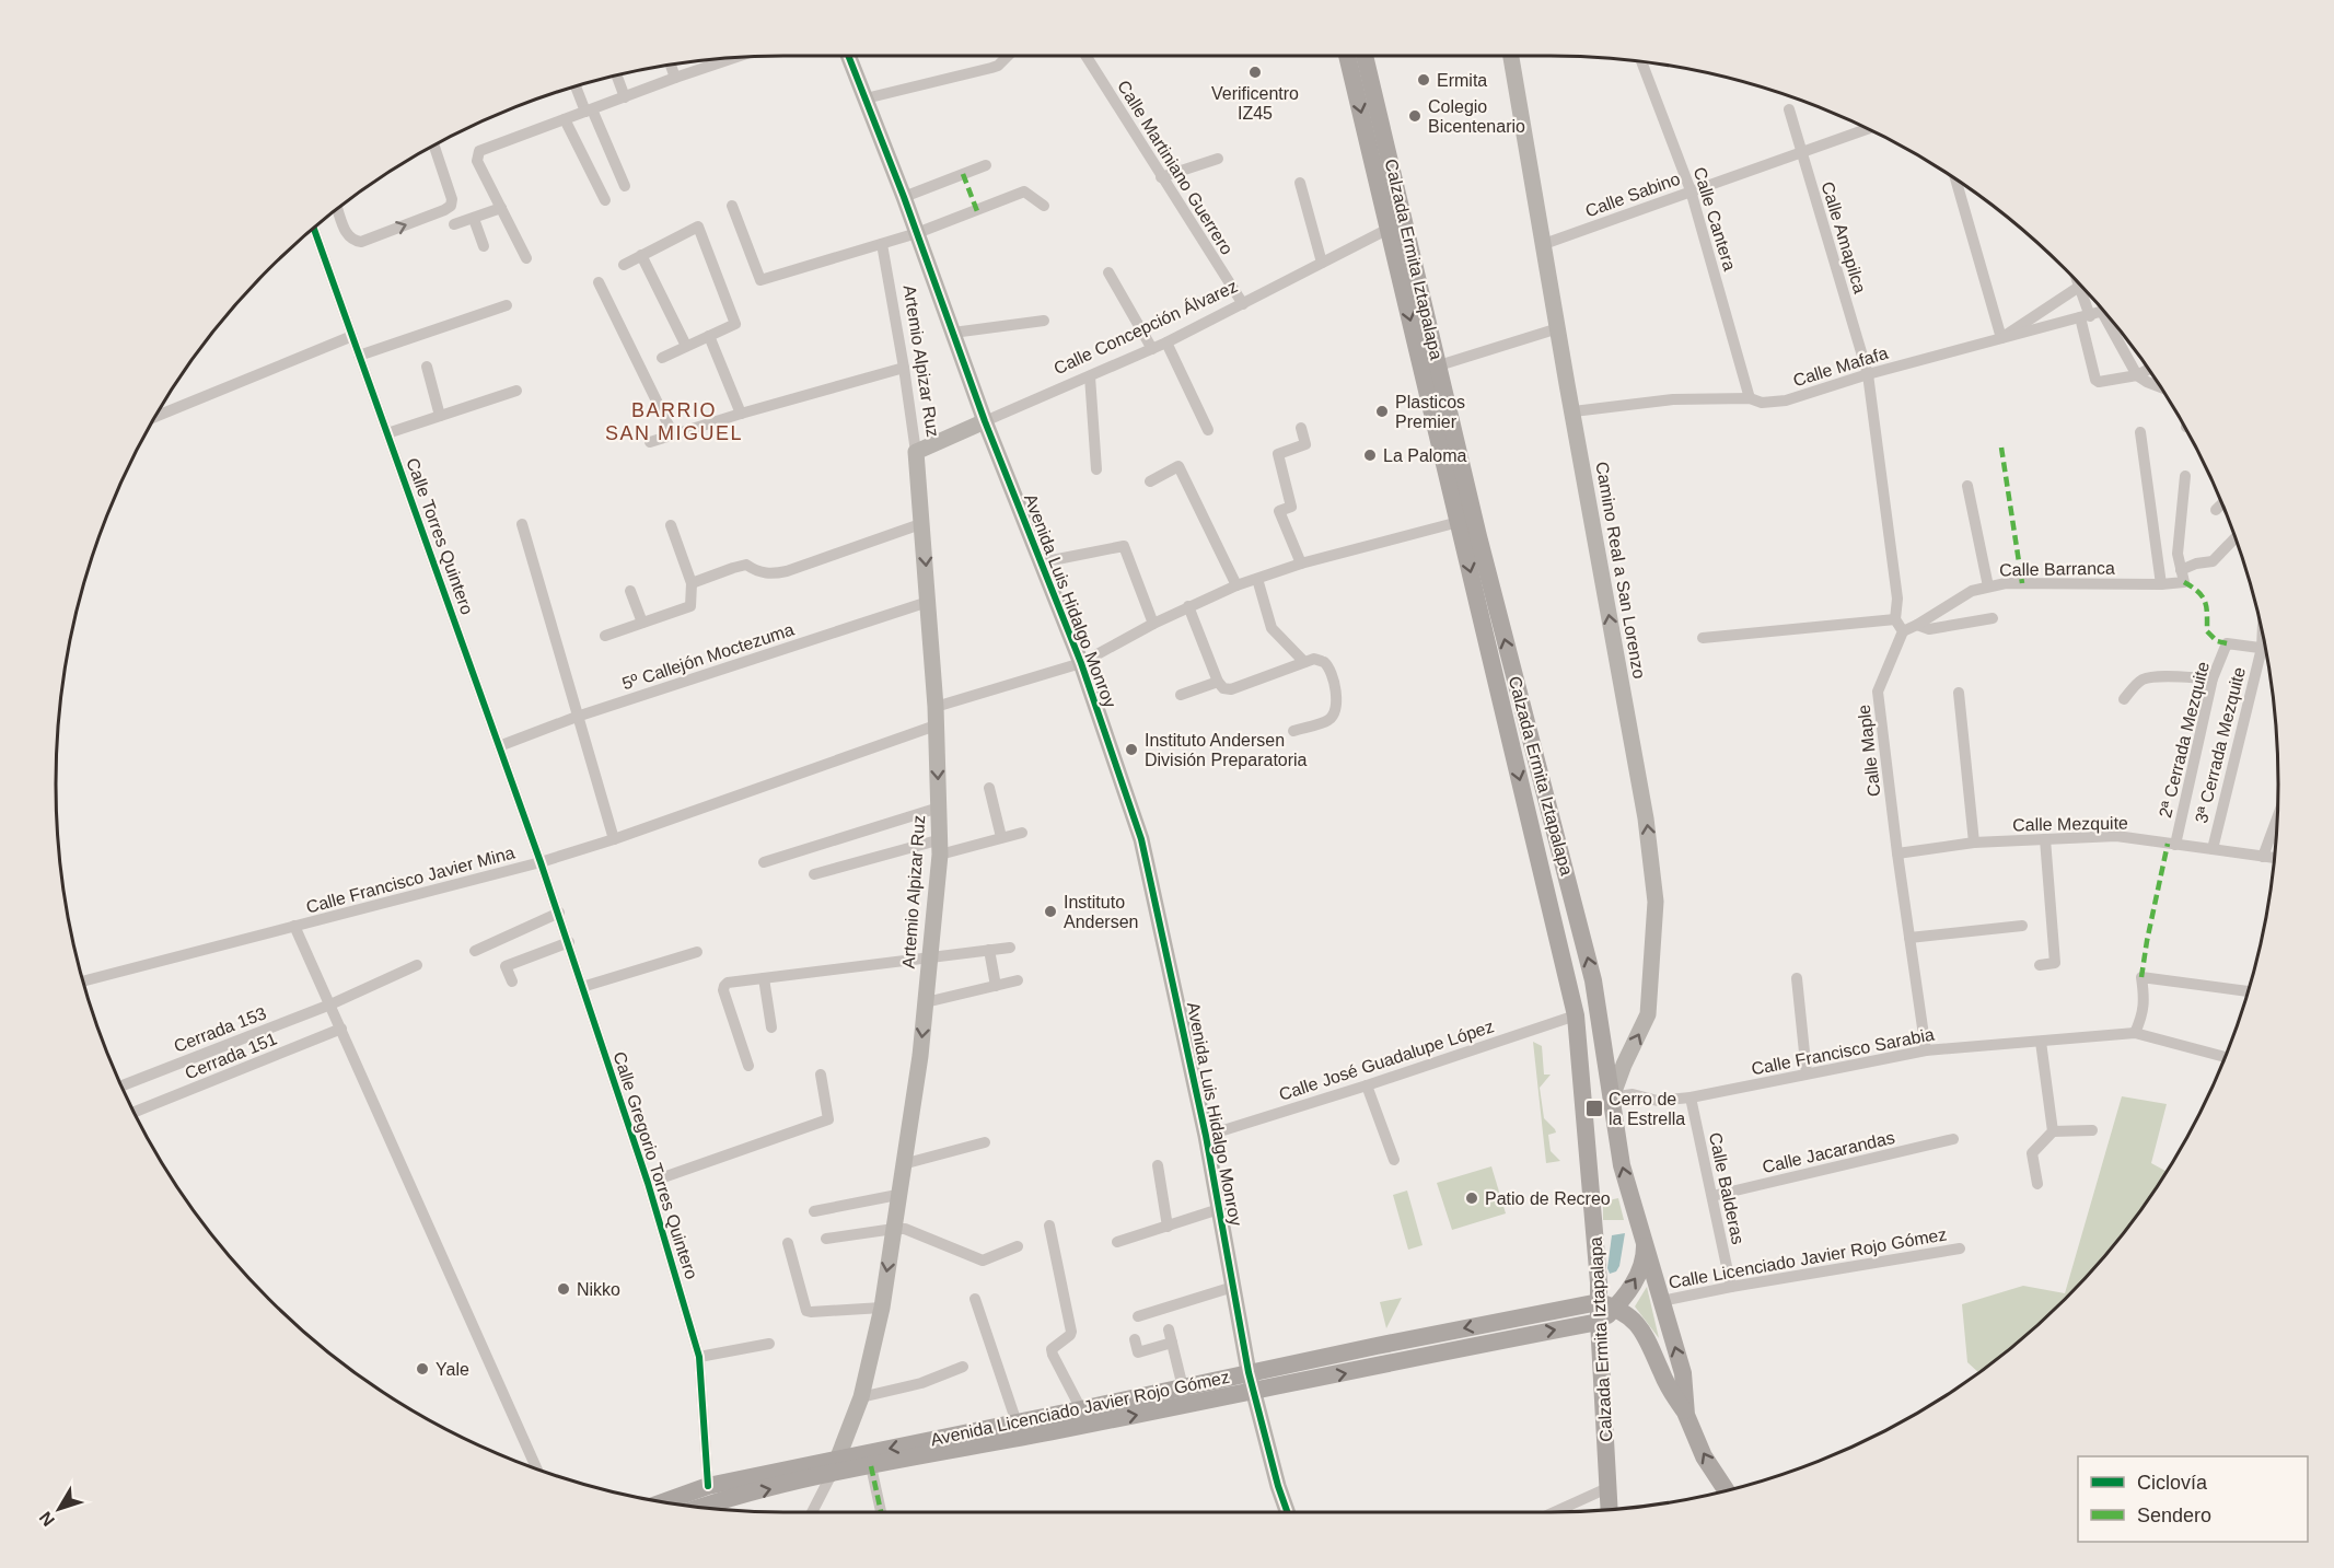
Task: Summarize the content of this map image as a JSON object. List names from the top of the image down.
{
  "streets": {
    "main road": ["Calzada Ermita Iztapalapa", "Avenida Licenciado Javier Rojo Gómez"],
    "street": [
      "Calle Martiniano Guerrero",
      "Calle Sabino",
      "Calle Cantera",
      "Calle Amapilca",
      "Calle Concepción Álvarez",
      "Artemio Alpizar Ruz",
      "Calle Mafafa",
      "Calle Torres Quintero",
      "Calle Barranca",
      "Camino Real a San Lorenzo",
      "Avenida Luis Hidalgo Monroy",
      "5º Callejón Moctezuma",
      "2ª Cerrada Mezquite",
      "3ª Cerrada Mezquite",
      "Calle Maple",
      "Calle Mezquite",
      "Calle Francisco Javier Mina",
      "Cerrada 153",
      "Calle Francisco Sarabia",
      "Cerrada 151",
      "Calle José Guadalupe López",
      "Calle Jacarandas",
      "Calle Gregorio Torres Quintero",
      "Calle Balderas",
      "Calle Licenciado Javier Rojo Gómez"
    ]
  },
  "crossings": [
    ["Calle Martiniano Guerrero", "Calle Concepción Álvarez"],
    ["Calle Sabino", "Calle Cantera"],
    ["Calle Sabino", "Calle Amapilca"],
    ["Calle Sabino", "Camino Real a San Lorenzo"],
    ["Calle Cantera", "Calle Mafafa"],
    ["Calle Amapilca", "Calle Mafafa"],
    ["Calzada Ermita Iztapalapa", "Calle Concepción Álvarez"],
    ["Calzada Ermita Iztapalapa", "Camino Real a San Lorenzo"],
    ["Calzada Ermita Iztapalapa", "Calle Francisco Sarabia"],
    ["Calzada Ermita Iztapalapa", "Calle José Guadalupe López"],
    ["Calzada Ermita Iztapalapa", "Calle Licenciado Javier Rojo Gómez"],
    ["Calzada Ermita Iztapalapa", "Avenida Licenciado Javier Rojo Gómez"],
    ["Calle Concepción Álvarez", "Artemio Alpizar Ruz"],
    ["Calle Concepción Álvarez", "Avenida Luis Hidalgo Monroy"],
    ["Artemio Alpizar Ruz", "5º Callejón Moctezuma"],
    ["Artemio Alpizar Ruz", "Calle Francisco Javier Mina"],
    ["Artemio Alpizar Ruz", "Avenida Licenciado Javier Rojo Gómez"],
    ["Calle Mafafa", "Camino Real a San Lorenzo"],
    ["Calle Torres Quintero", "5º Callejón Moctezuma"],
    ["Calle Torres Quintero", "Calle Francisco Javier Mina"],
    ["Calle Torres Quintero", "Calle Gregorio Torres Quintero"],
    ["Calle Barranca", "Calle Maple"],
    ["Camino Real a San Lorenzo", "Calle Francisco Sarabia"],
    ["Avenida Luis Hidalgo Monroy", "Calle José Guadalupe López"],
    ["Avenida Luis Hidalgo Monroy", "Avenida Licenciado Javier Rojo Gómez"],
    ["2ª Cerrada Mezquite", "3ª Cerrada Mezquite"],
    ["2ª Cerrada Mezquite", "Calle Mezquite"],
    ["3ª Cerrada Mezquite", "Calle Mezquite"],
    ["Calle Maple", "Calle Mezquite"],
    ["Calle Maple", "Calle Francisco Sarabia"],
    ["Calle Francisco Javier Mina", "Calle Gregorio Torres Quintero"],
    ["Calle Francisco Sarabia", "Calle Balderas"],
    ["Calle Jacarandas", "Calle Balderas"],
    ["Calle Gregorio Torres Quintero", "Avenida Licenciado Javier Rojo Gómez"],
    ["Calle Balderas", "Calle Licenciado Javier Rojo Gómez"]
  ],
  "one_way": ["Camino Real a San Lorenzo"],
  "districts": ["BARRIO SAN MIGUEL"],
  "places": {
    "other": [
      "Verificentro IZ45",
      "Ermita",
      "Colegio Bicentenario",
      "Plasticos Premier",
      "La Paloma",
      "Instituto Andersen División Preparatoria",
      "Instituto Andersen",
      "Patio de Recreo",
      "Nikko",
      "Yale"
    ],
    "transit": ["Cerro de la Estrella"]
  },
  "legend": ["Ciclovía", "Sendero"],
  "north": "bottom left"
}
